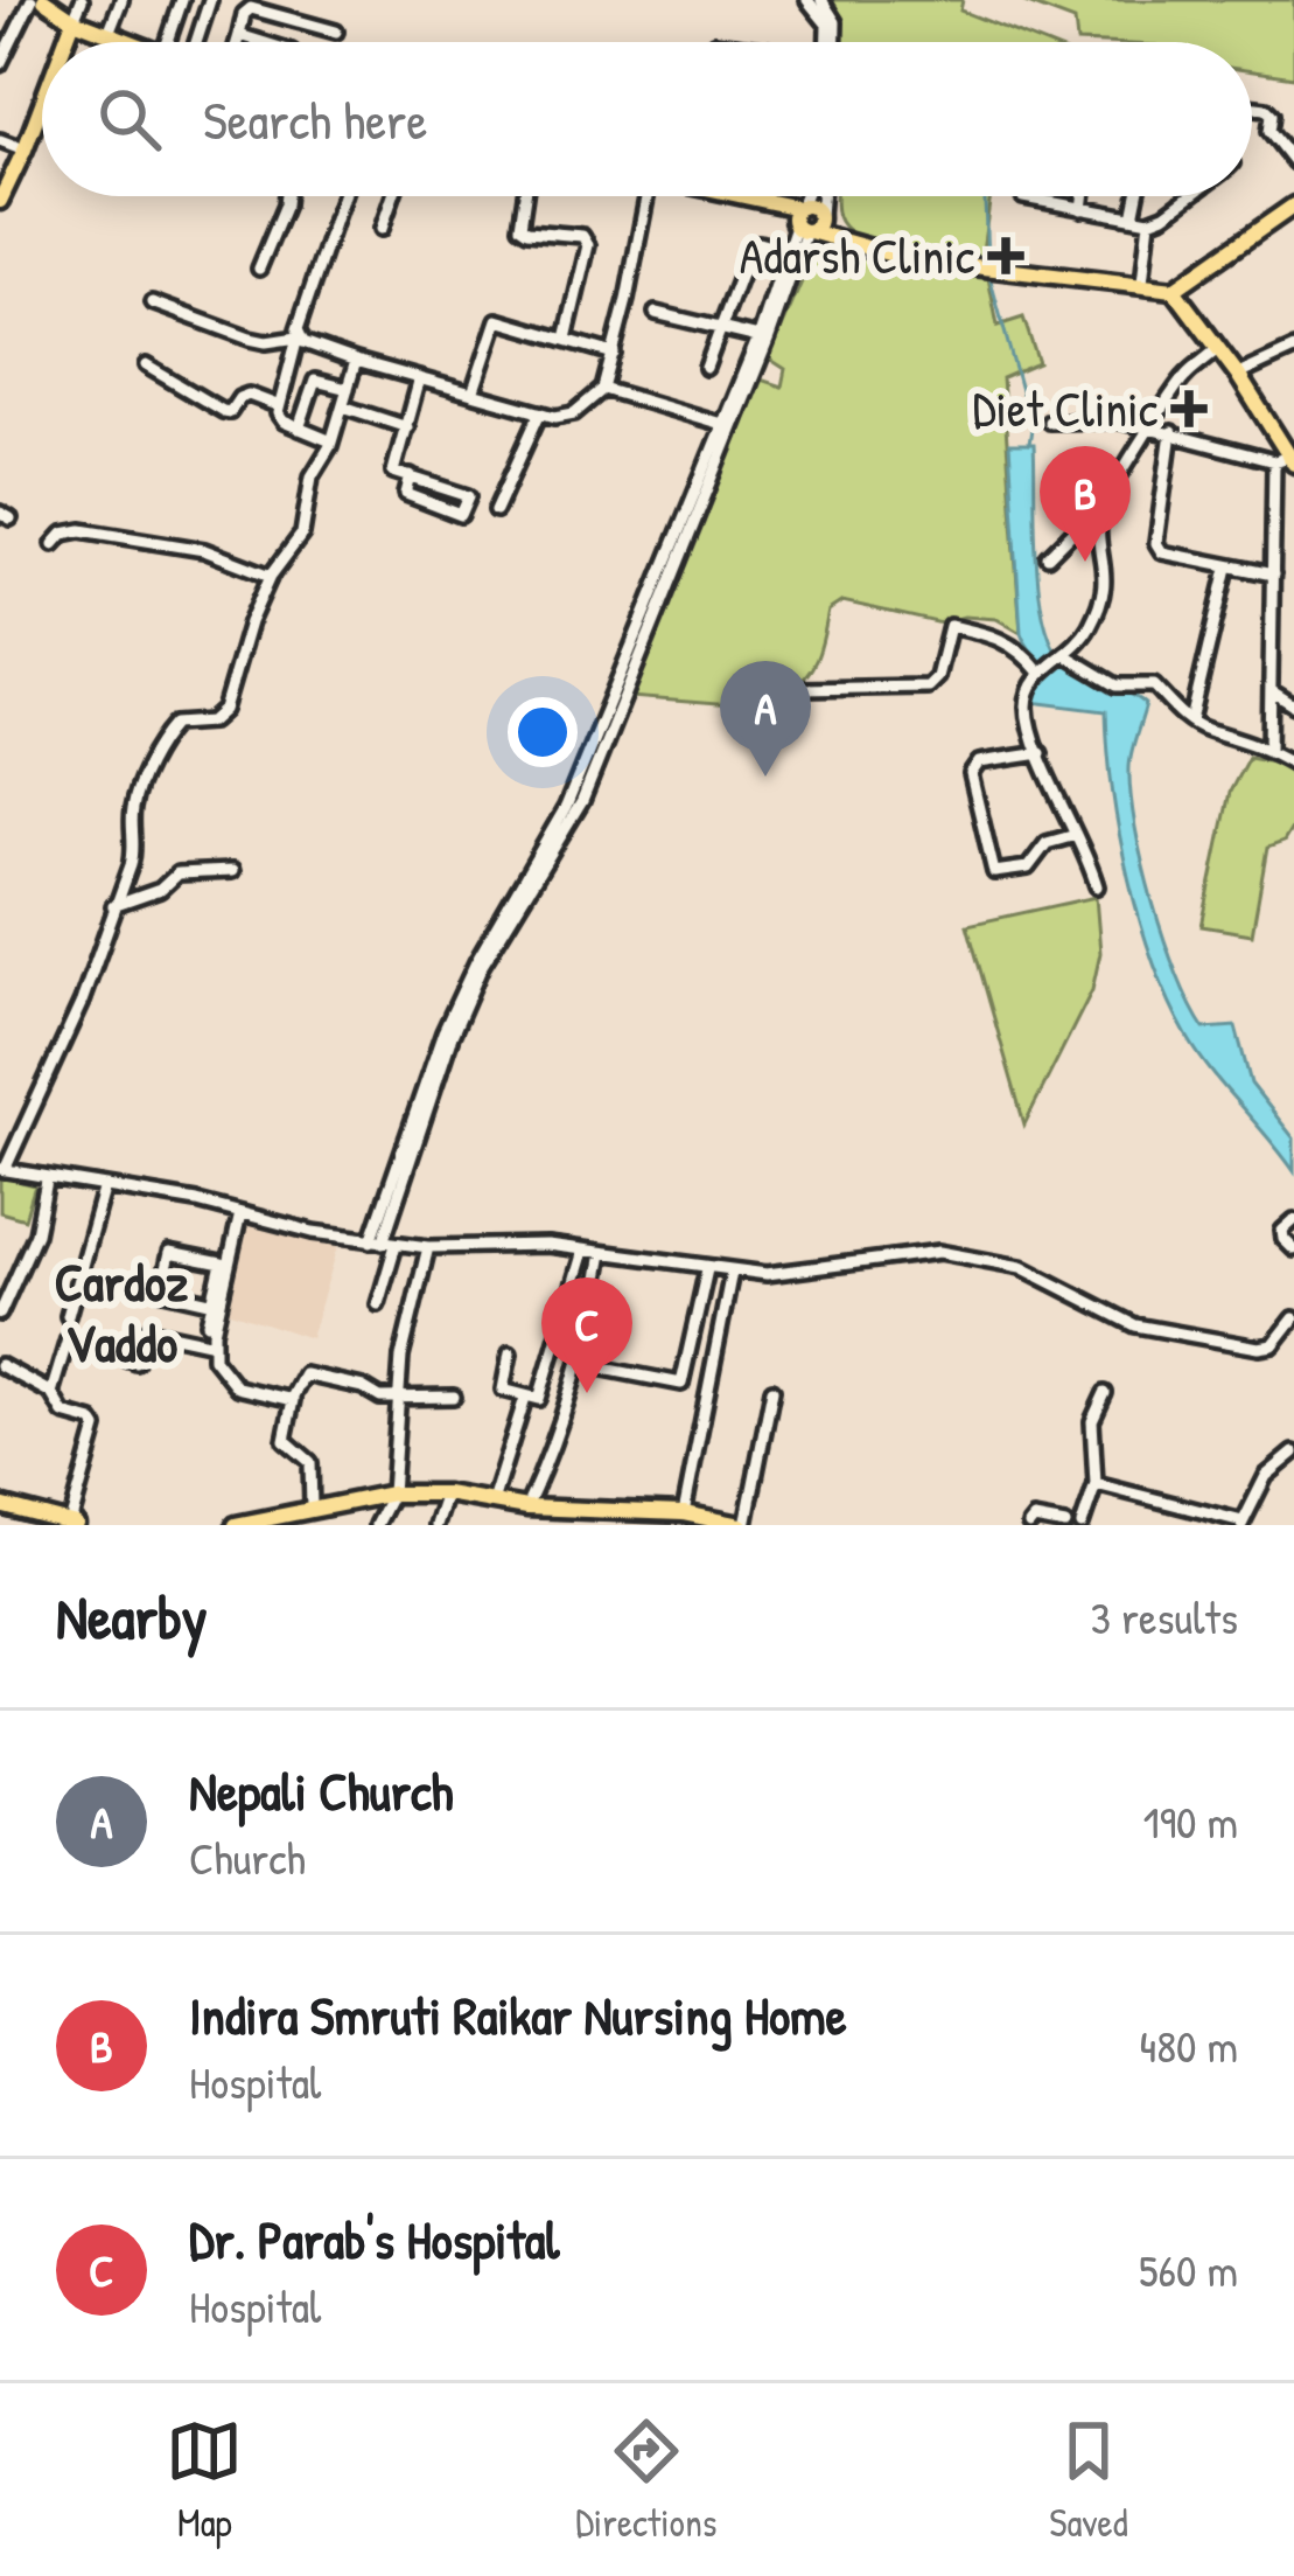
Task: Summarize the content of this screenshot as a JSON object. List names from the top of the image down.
{
  "districts": ["Cardoz Vaddo"],
  "places": {
    "health": ["Adarsh Clinic", "Diet Clinic"]
  },
  "page": {
    "search": "Search here",
    "pins": ["B", "A", "C"],
    "heading": ["Nearby", "3 results"],
    "list": [
      {
        "mark": "A",
        "name": "Nepali Church",
        "note": "Church",
        "value": "190 m"
      },
      {
        "mark": "B",
        "name": "Indira Smruti Raikar Nursing Home",
        "note": "Hospital",
        "value": "480 m"
      },
      {
        "mark": "C",
        "name": "Dr. Parab's Hospital",
        "note": "Hospital",
        "value": "560 m"
      }
    ],
    "nav": ["Map", "Directions", "Saved"]
  }
}
